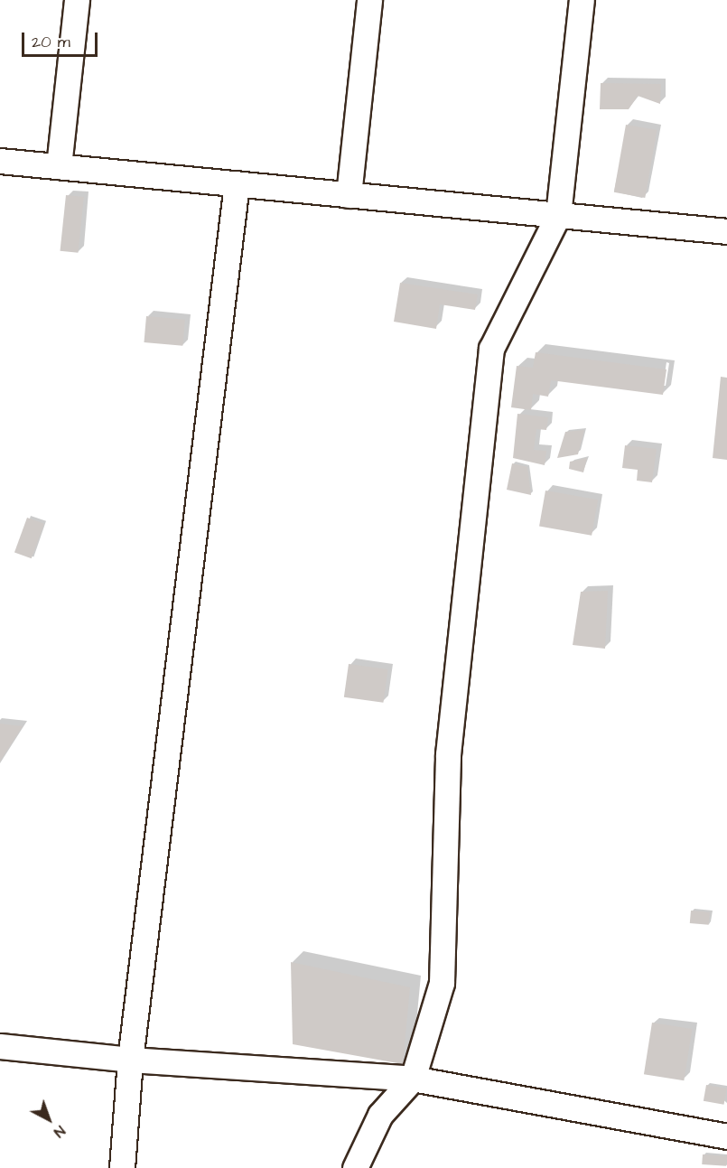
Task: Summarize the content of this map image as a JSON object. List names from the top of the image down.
{
  "scale_bar": "20 m",
  "north": "bottom right"
}
